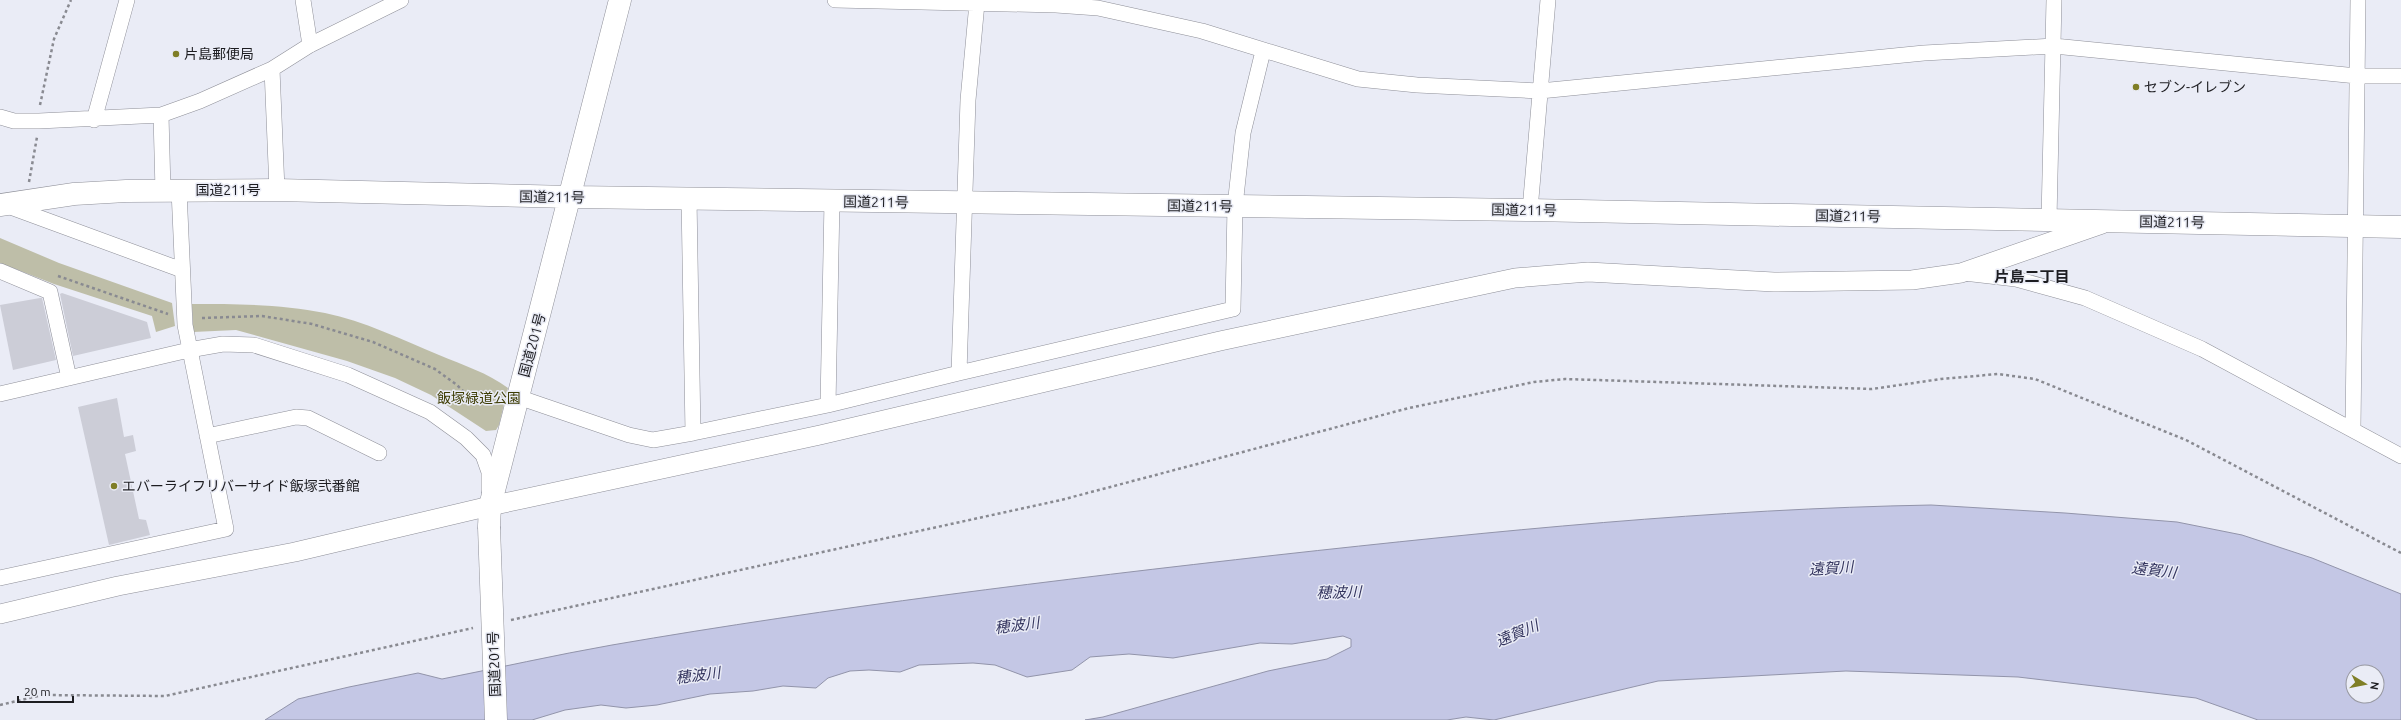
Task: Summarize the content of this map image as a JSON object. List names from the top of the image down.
{
  "streets": {
    "highway": ["国道211号", "国道201号"]
  },
  "crossings": [
    ["国道211号", "国道201号"]
  ],
  "districts": ["片島二丁目"],
  "water": ["遠賀川", "穂波川"],
  "parks": ["飯塚緑道公園"],
  "places": ["片島郵便局", "セブン-イレブン", "エバーライフリバーサイド飯塚弐番館"],
  "scale_bar": "20 m",
  "north": "right"
}
